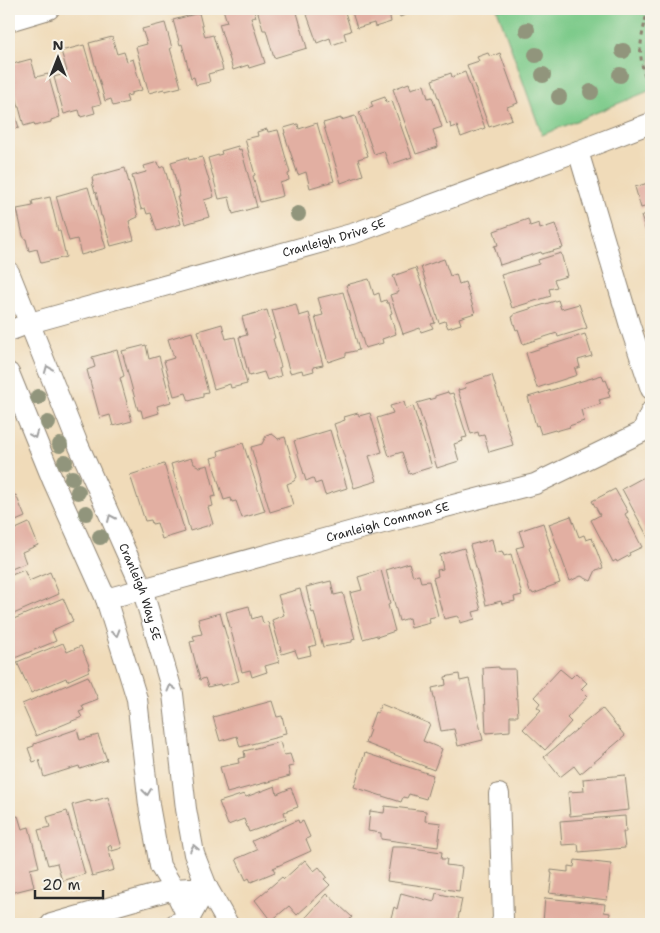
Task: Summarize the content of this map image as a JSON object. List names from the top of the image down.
{
  "streets": {
    "street": ["Cranleigh Drive SE", "Cranleigh Common SE", "Cranleigh Way SE"]
  },
  "crossings": [
    ["Cranleigh Drive SE", "Cranleigh Way SE"],
    ["Cranleigh Common SE", "Cranleigh Way SE"]
  ],
  "scale_bar": "20 m",
  "north": "top"
}
